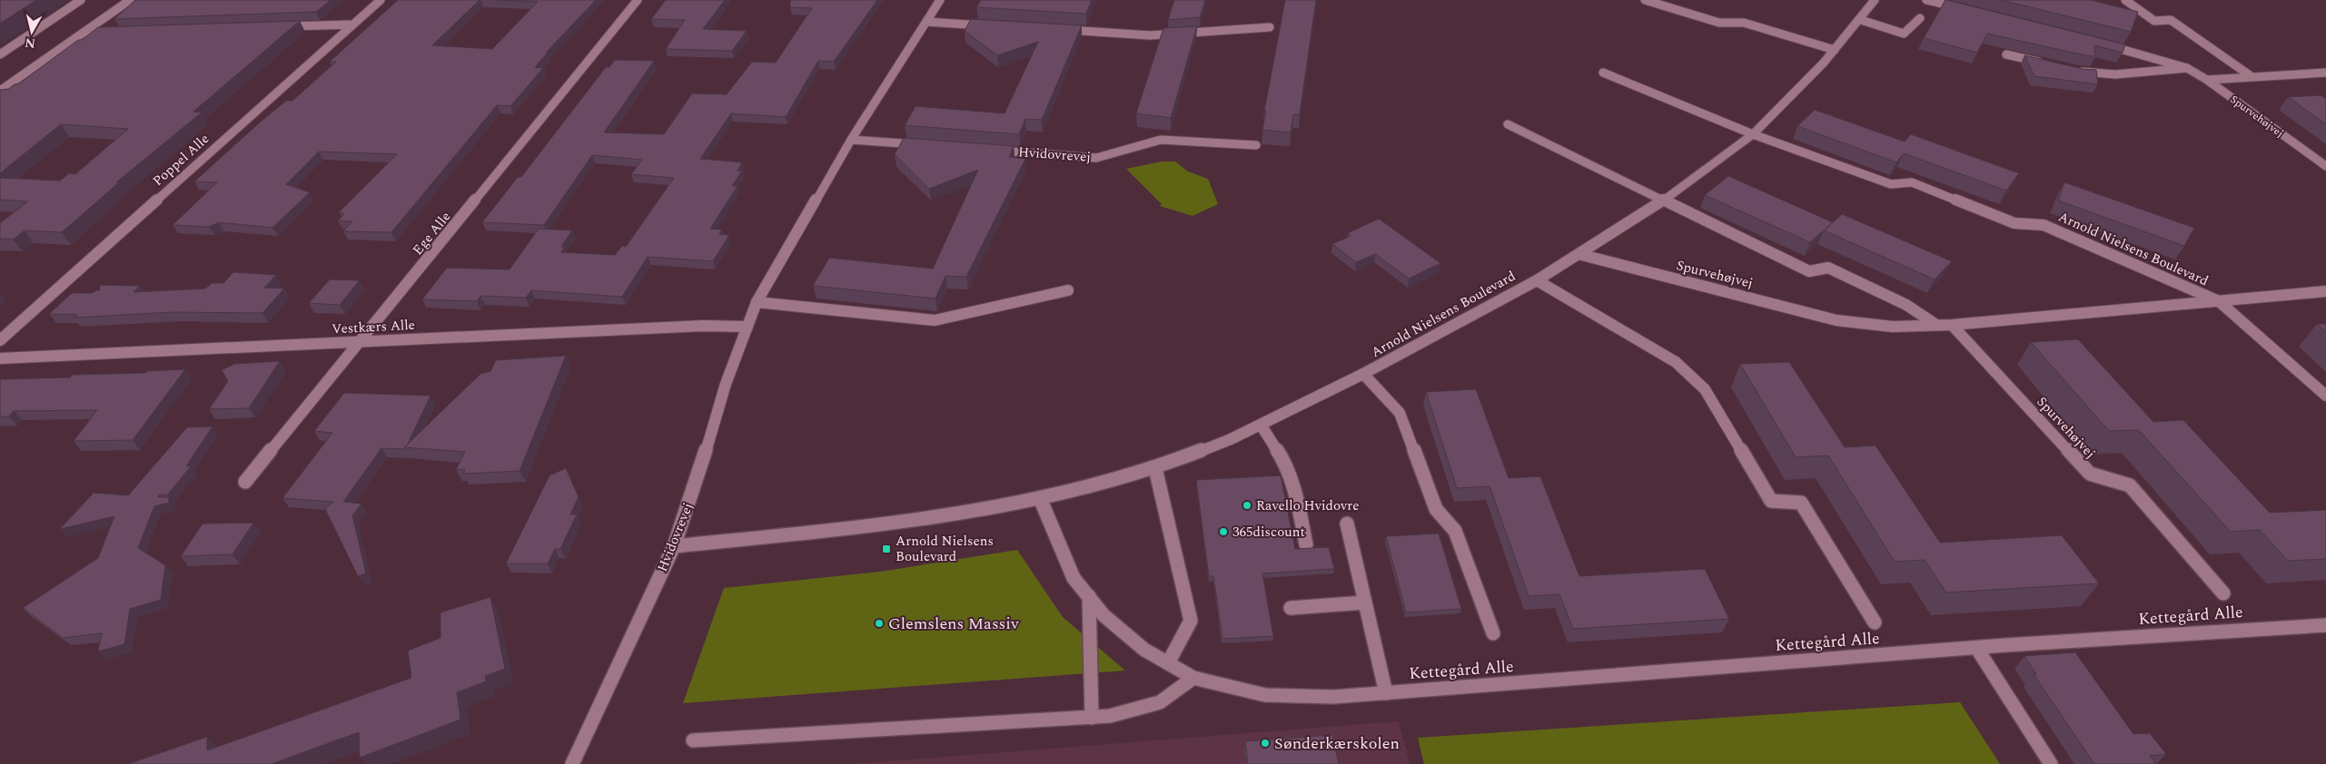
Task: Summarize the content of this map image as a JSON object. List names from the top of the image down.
{
  "streets": {
    "street": [
      "Spurvehøjvej",
      "Hvidovrevej",
      "Poppel Alle",
      "Ege Alle",
      "Arnold Nielsens Boulevard",
      "Vestkærs Alle",
      "Kettegård Alle"
    ]
  },
  "crossings": [
    ["Spurvehøjvej", "Arnold Nielsens Boulevard"],
    ["Hvidovrevej", "Arnold Nielsens Boulevard"],
    ["Hvidovrevej", "Vestkærs Alle"],
    ["Ege Alle", "Vestkærs Alle"],
    ["Arnold Nielsens Boulevard", "Kettegård Alle"]
  ],
  "places": {
    "other": [
      "Ravello Hvidovre",
      "365discount",
      "Glemslens Massiv",
      "Sønderkærskolen"
    ],
    "transit": ["Arnold Nielsens Boulevard"]
  },
  "north": "bottom"
}
